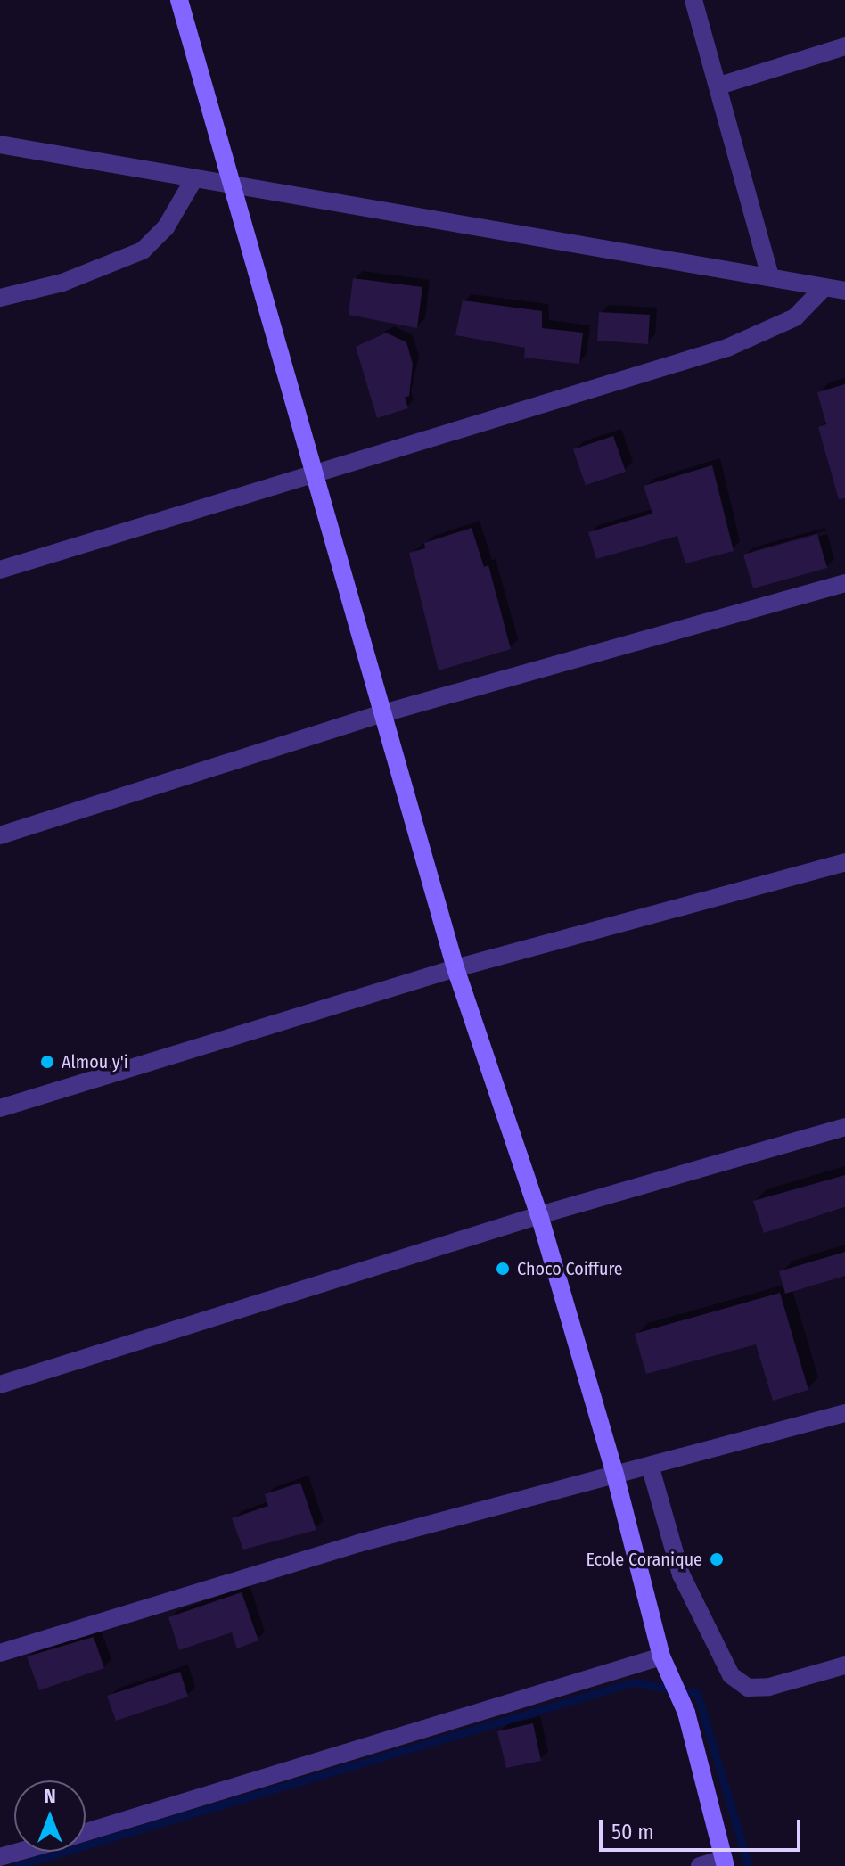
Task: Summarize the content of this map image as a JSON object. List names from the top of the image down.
{
  "places": ["Almou y'i", "Choco Coiffure", "Ecole Coranique"],
  "scale_bar": "50 m",
  "north": "top"
}
